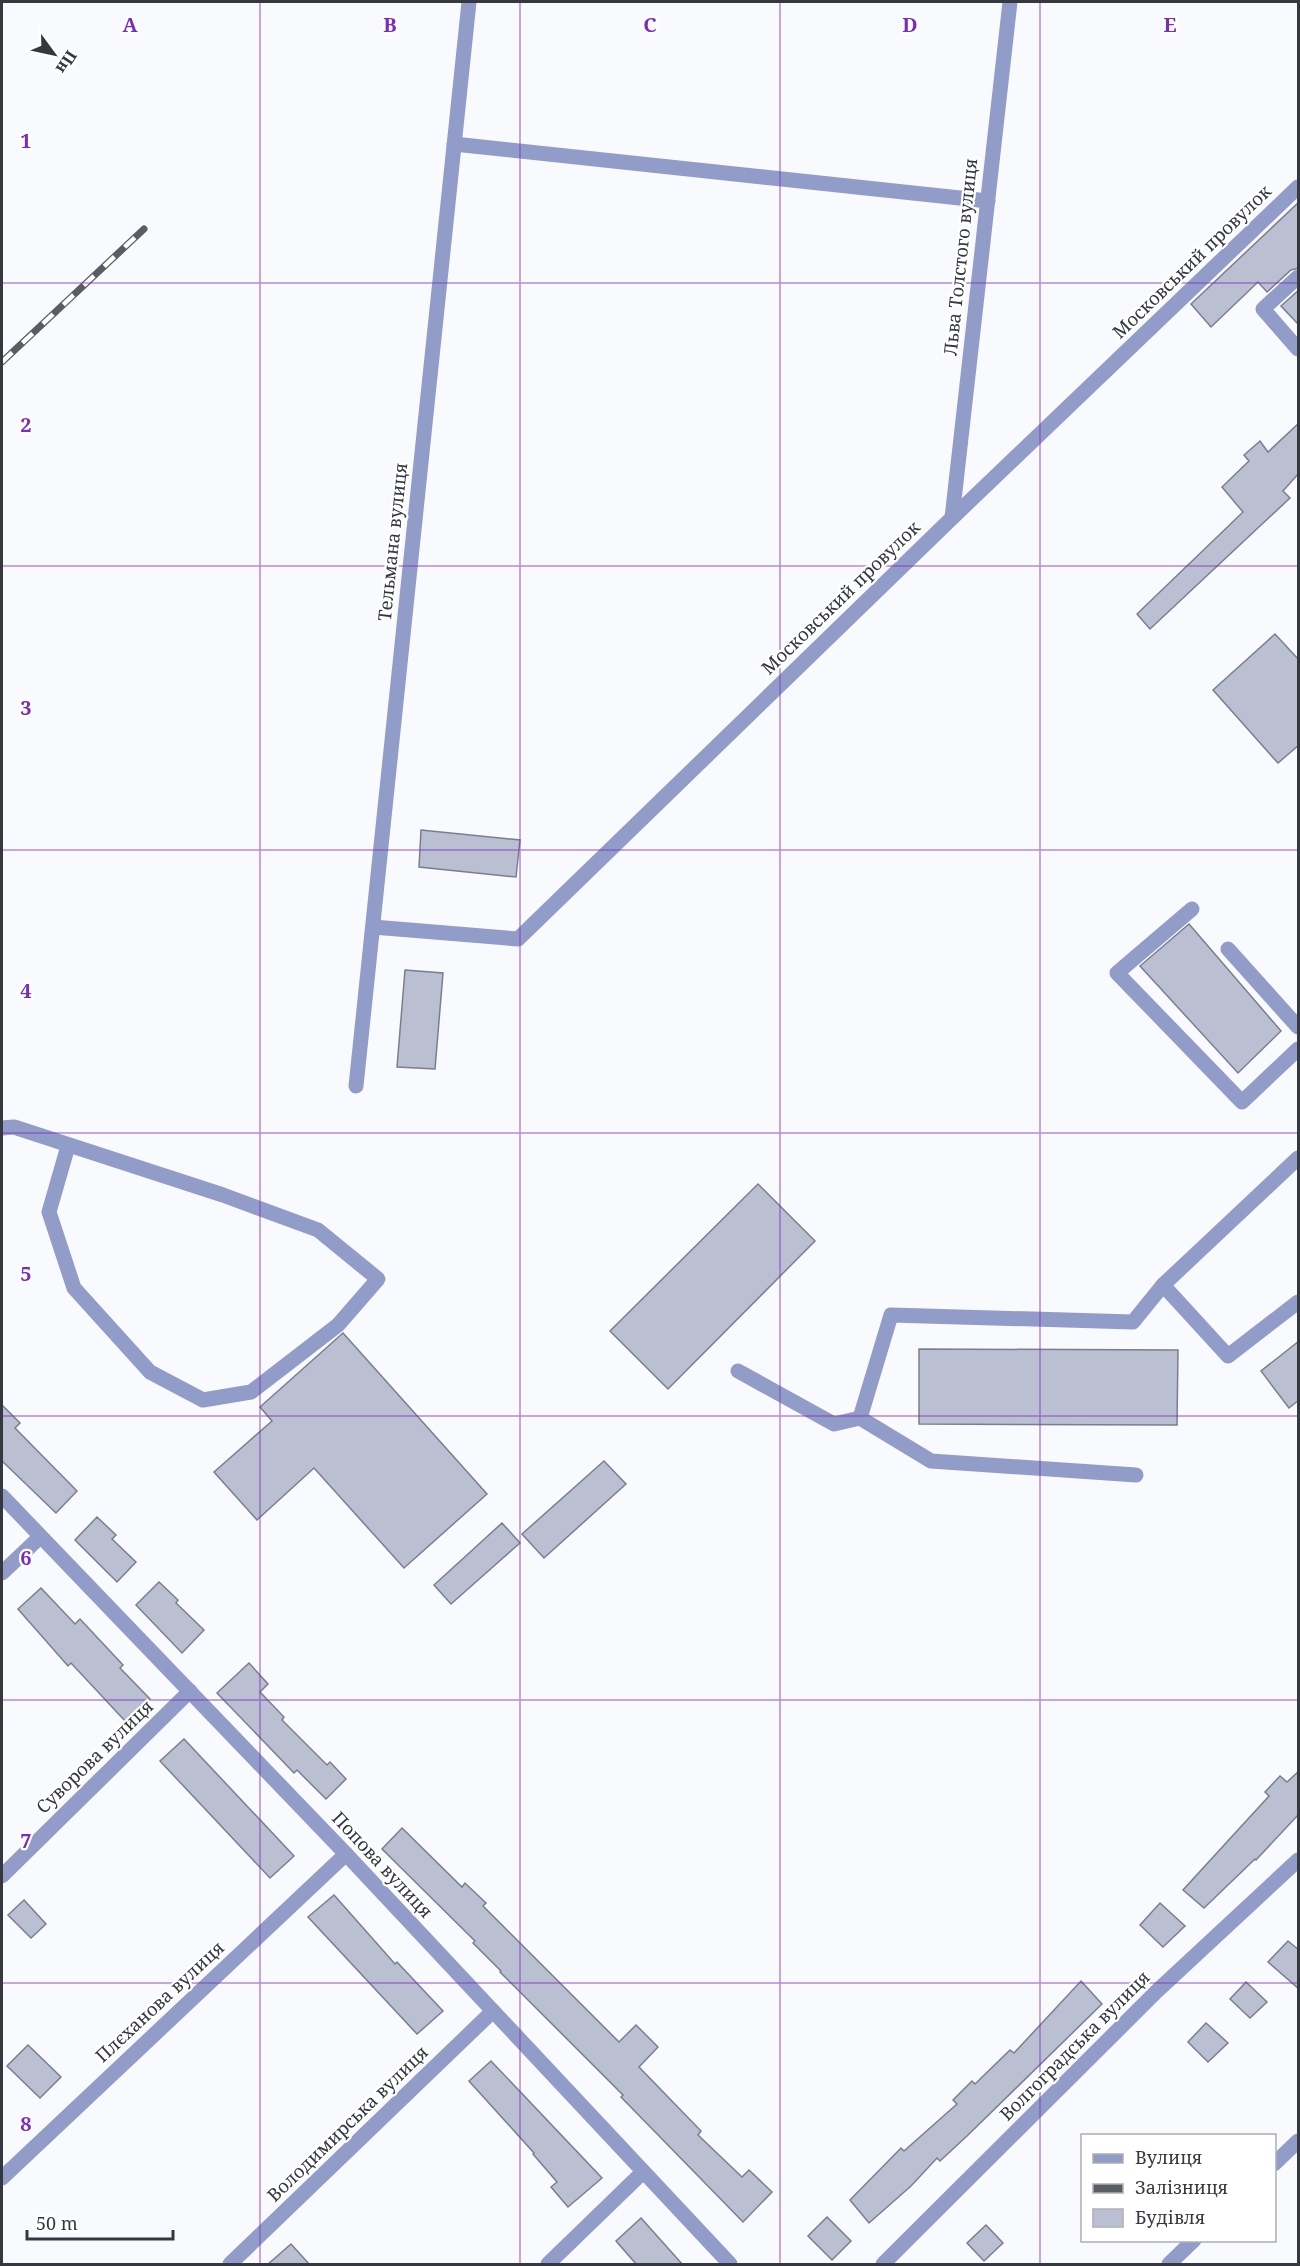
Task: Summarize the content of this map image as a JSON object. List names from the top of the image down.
{
  "streets": {
    "street": [
      "Льва Толстого вулиця",
      "Московський провулок",
      "Тельмана вулиця",
      "Суворова вулиця",
      "Попова вулиця",
      "Плєханова вулиця",
      "Волгоградська вулиця",
      "Володимирська вулиця"
    ]
  },
  "crossings": [
    ["Льва Толстого вулиця", "Московський провулок"],
    ["Московський провулок", "Тельмана вулиця"],
    ["Суворова вулиця", "Попова вулиця"],
    ["Попова вулиця", "Плєханова вулиця"],
    ["Попова вулиця", "Володимирська вулиця"]
  ],
  "legend": ["Вулиця", "Залізниця", "Будівля"],
  "scale_bar": "50 m",
  "north": "bottom right",
  "grid": {
    "columns": [
      "A",
      "B",
      "C",
      "D",
      "E"
    ],
    "rows": [
      "1",
      "2",
      "3",
      "4",
      "5",
      "6",
      "7",
      "8"
    ]
  }
}
